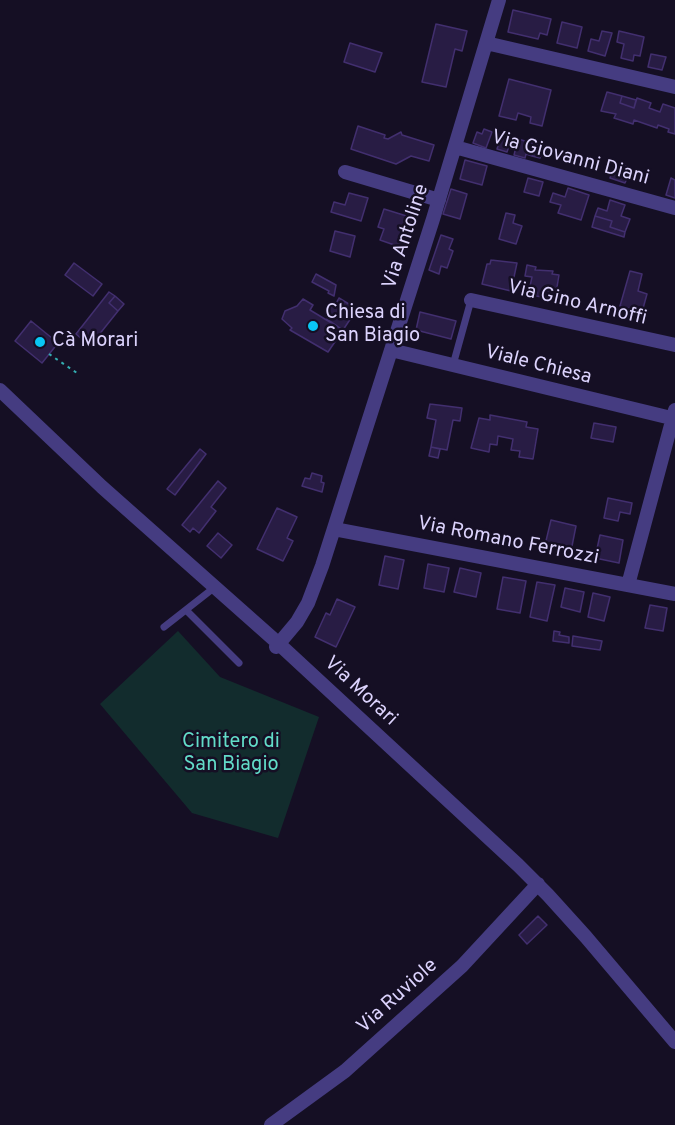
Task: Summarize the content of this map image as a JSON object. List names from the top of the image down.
{
  "streets": {
    "street": [
      "Via Giovanni Diani",
      "Via Antoline",
      "Via Gino Arnoffi",
      "Viale Chiesa",
      "Via Romano Ferrozzi",
      "Via Morari",
      "Via Ruviole"
    ]
  },
  "crossings": [
    ["Via Giovanni Diani", "Via Antoline"],
    ["Via Antoline", "Viale Chiesa"],
    ["Via Antoline", "Via Romano Ferrozzi"],
    ["Via Antoline", "Via Morari"],
    ["Via Morari", "Via Ruviole"]
  ],
  "parks": ["Cimitero di San Biagio"],
  "places": ["Chiesa di San Biagio", "Cà Morari"]
}
